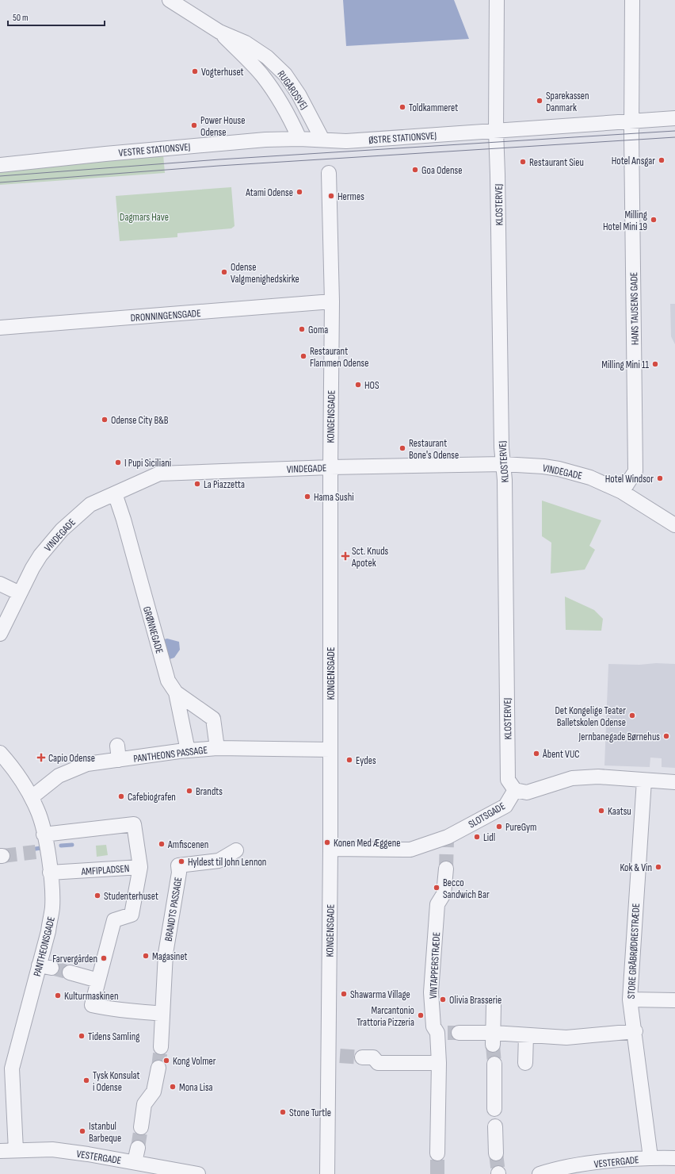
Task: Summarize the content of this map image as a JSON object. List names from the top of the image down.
{
  "streets": {
    "street": [
      "RUGÅRDSVEJ",
      "ØSTRE STATIONSVEJ",
      "VESTRE STATIONSVEJ",
      "KLOSTERVEJ",
      "HANS TAUSENS GADE",
      "DRONNINGENSGADE",
      "KONGENSGADE",
      "VINDEGADE",
      "GRØNNEGADE",
      "PANTHEONS PASSAGE",
      "SLOTSGADE",
      "AMFIPLADSEN",
      "BRANDTS PASSAGE",
      "PANTHEONSGADE",
      "STORE GRÅBRØDRESTRÆDE",
      "VINTAPPERSTRÆDE",
      "VESTERGADE"
    ]
  },
  "crossings": [
    ["RUGÅRDSVEJ", "ØSTRE STATIONSVEJ"],
    ["RUGÅRDSVEJ", "VESTRE STATIONSVEJ"],
    ["ØSTRE STATIONSVEJ", "VESTRE STATIONSVEJ"],
    ["ØSTRE STATIONSVEJ", "KLOSTERVEJ"],
    ["ØSTRE STATIONSVEJ", "HANS TAUSENS GADE"],
    ["KLOSTERVEJ", "VINDEGADE"],
    ["KLOSTERVEJ", "SLOTSGADE"],
    ["HANS TAUSENS GADE", "VINDEGADE"],
    ["DRONNINGENSGADE", "KONGENSGADE"],
    ["KONGENSGADE", "VINDEGADE"],
    ["KONGENSGADE", "SLOTSGADE"],
    ["VINDEGADE", "GRØNNEGADE"],
    ["GRØNNEGADE", "PANTHEONS PASSAGE"],
    ["PANTHEONS PASSAGE", "PANTHEONSGADE"],
    ["AMFIPLADSEN", "PANTHEONSGADE"],
    ["PANTHEONSGADE", "VESTERGADE"],
    ["STORE GRÅBRØDRESTRÆDE", "VESTERGADE"]
  ],
  "parks": ["Dagmars Have"],
  "places": {
    "other": [
      "Vogterhuset",
      "Sparekassen Danmark",
      "Toldkammeret",
      "Power House Odense",
      "Hotel Ansgar",
      "Restaurant Sieu",
      "Goa Odense",
      "Atami Odense",
      "Hermes",
      "Milling Hotel Mini 19",
      "Odense Valgmenighedskirke",
      "Goma",
      "Restaurant Flammen Odense",
      "Milling Mini 11",
      "HOS",
      "Odense City B&B",
      "Restaurant Bone's Odense",
      "I Pupi Siciliani",
      "Hotel Windsor",
      "La Piazzetta",
      "Hama Sushi",
      "Det Kongelige Teater Balletskolen Odense",
      "Jernbanegade Børnehus",
      "Åbent VUC",
      "Eydes",
      "Brandts",
      "Cafebiografen",
      "Kaatsu",
      "PureGym",
      "Lidl",
      "Konen Med Æggene",
      "Amfiscenen",
      "Hyldest til John Lennon",
      "Kok & Vin",
      "Becco Sandwich Bar",
      "Studenterhuset",
      "Magasinet",
      "Farvergården",
      "Shawarma Village",
      "Kulturmaskinen",
      "Olivia Brasserie",
      "Marcantonio Trattoria Pizzeria",
      "Tidens Samling",
      "Kong Volmer",
      "Tysk Konsulat i Odense",
      "Mona Lisa",
      "Stone Turtle",
      "Istanbul Barbeque"
    ],
    "health": ["Sct. Knuds Apotek", "Capio Odense"]
  },
  "scale_bar": "50 m"
}
